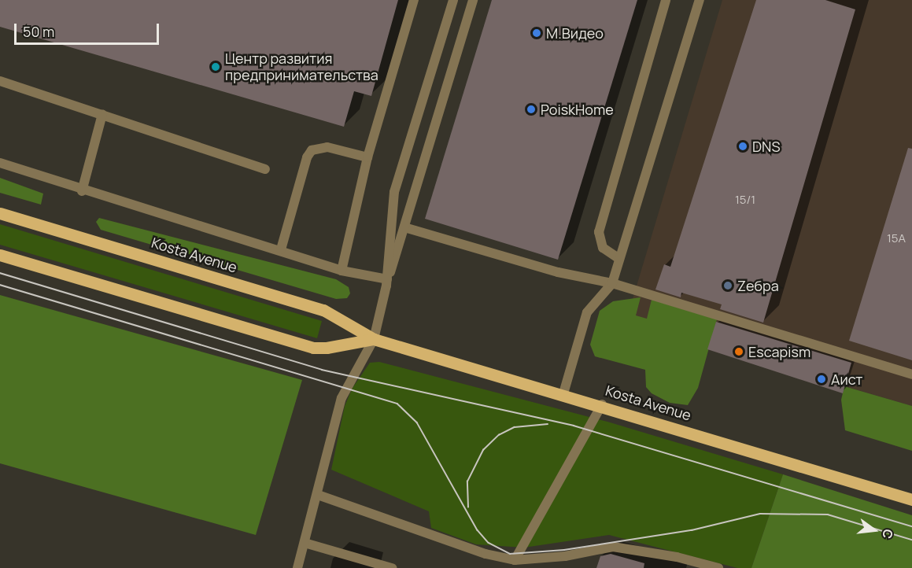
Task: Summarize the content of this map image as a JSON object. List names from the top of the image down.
{
  "streets": {
    "main road": ["Kosta Avenue"]
  },
  "places": [
    "M.Видео",
    "Центр развития предпринимательства",
    "PoiskHome",
    "DNS",
    "Zeбра",
    "Escapism",
    "Аист"
  ],
  "house_numbers": ["15/1", "15А"],
  "scale_bar": "50 m",
  "north": "right"
}
